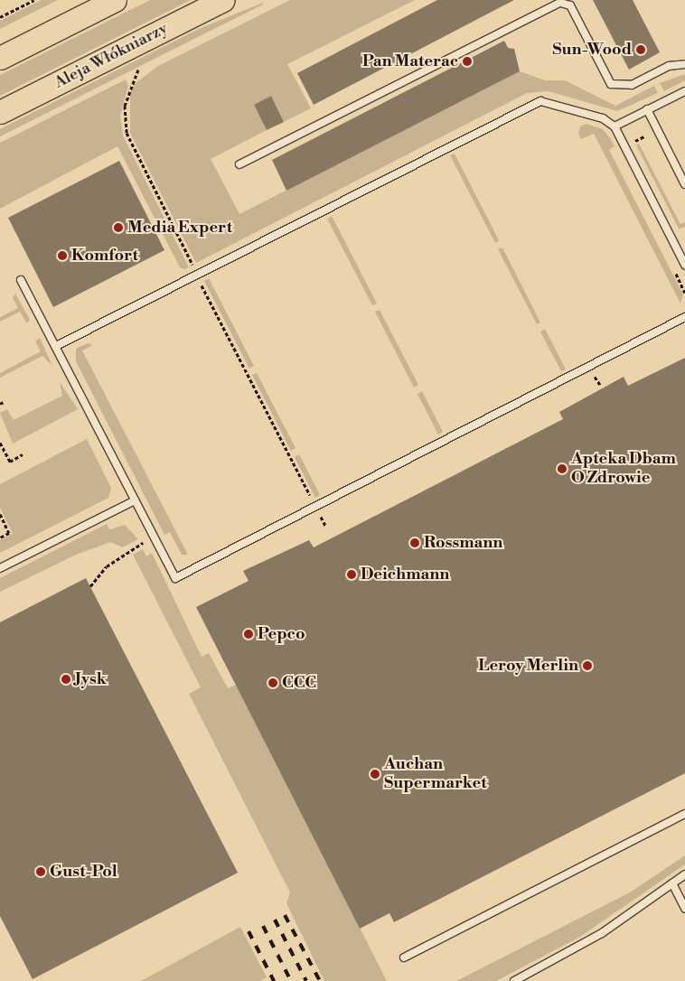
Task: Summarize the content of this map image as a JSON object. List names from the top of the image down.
{
  "streets": {
    "main road": ["Aleja Włókniarzy"]
  },
  "places": [
    "Sun-Wood",
    "Pan Materac",
    "Media Expert",
    "Komfort",
    "Apteka Dbam O Zdrowie",
    "Rossmann",
    "Deichmann",
    "Pepco",
    "Leroy Merlin",
    "Jysk",
    "CCC",
    "Auchan Supermarket",
    "Gust-Pol"
  ]
}
